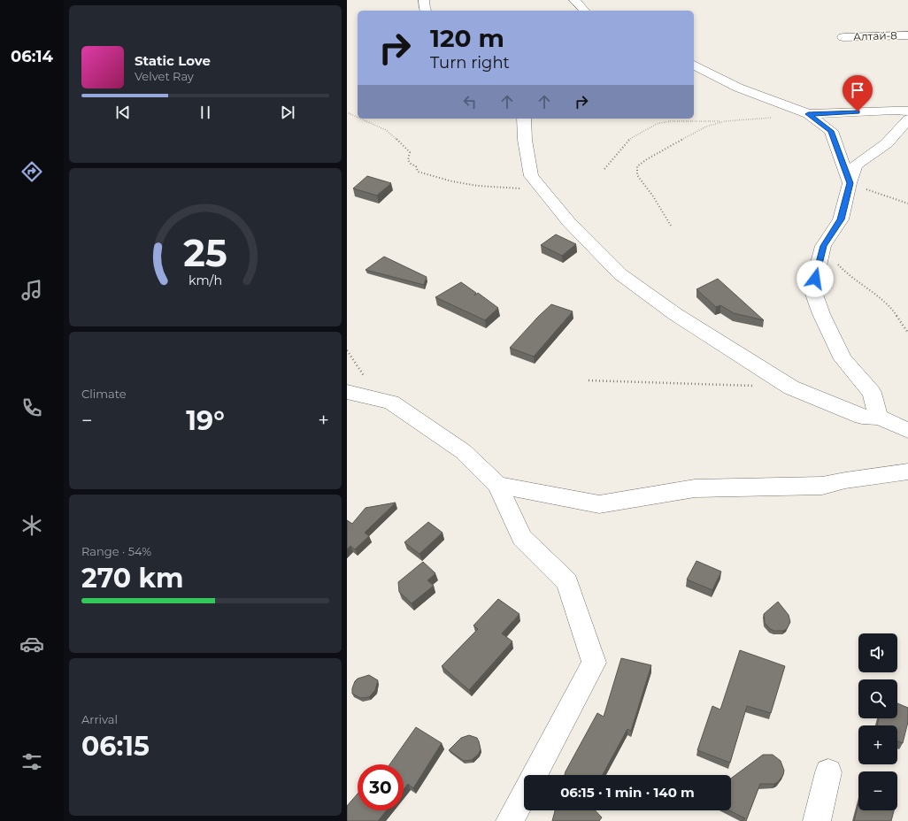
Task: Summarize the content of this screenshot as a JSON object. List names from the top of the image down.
{
  "streets": {
    "street": ["Алтай-8"]
  },
  "page": {
    "tabs": "06:14",
    "turn": ["120 m", "Turn right"],
    "song": ["Static Love", "Velvet Ray"],
    "tile": [
      "Climate",
      ["Range · 54%", "270 km"],
      ["Arrival", "06:15"]
    ],
    "heat": ["−", "19°", "+"],
    "map_buttons": ["+", "−"],
    "limit": "30",
    "trip": "06:15 · 1 min · 140 m",
    "gauge": ["25", "km/h"]
  }
}
